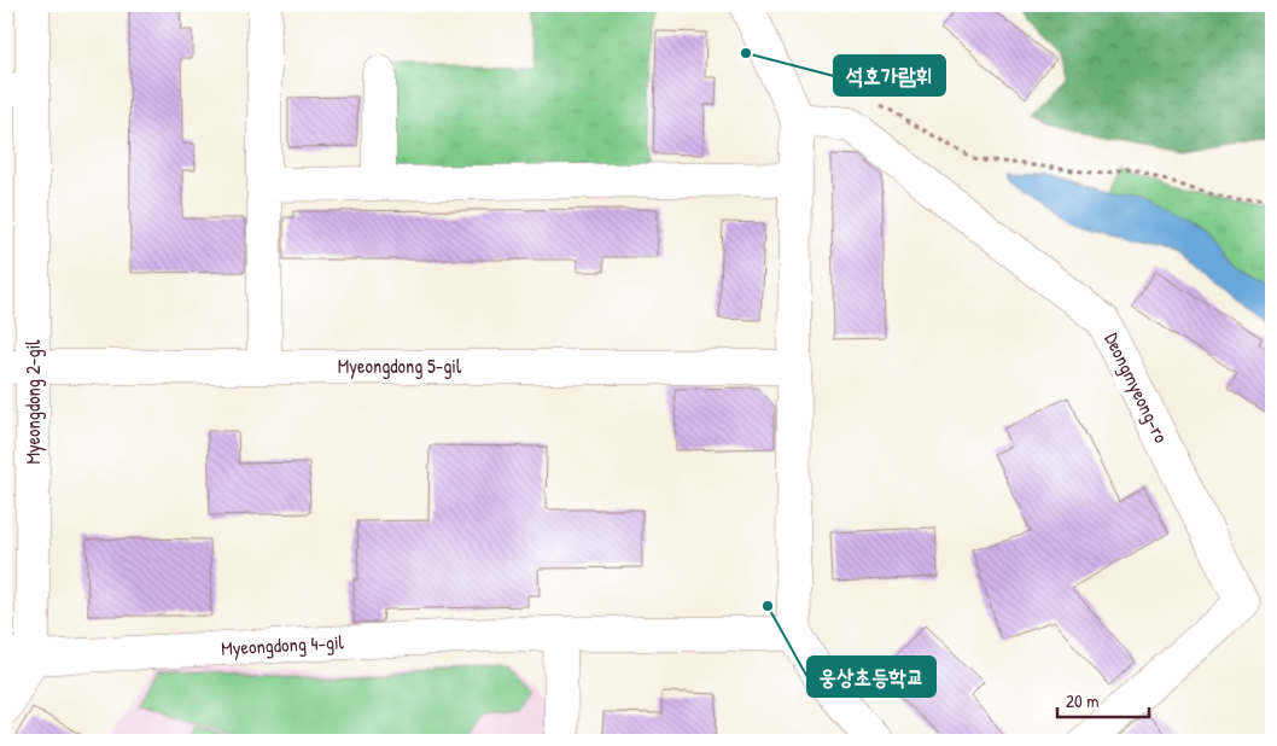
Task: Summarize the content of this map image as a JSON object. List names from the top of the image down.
{
  "streets": {
    "street": [
      "Myeongdong 5-gil",
      "Deongmyeong-ro",
      "Myeongdong 2-gil",
      "Myeongdong 4-gil"
    ]
  },
  "crossings": [
    ["Myeongdong 5-gil", "Myeongdong 2-gil"],
    ["Myeongdong 2-gil", "Myeongdong 4-gil"]
  ],
  "places": ["석호가람휘", "웅상초등학교"],
  "scale_bar": "20 m"
}
